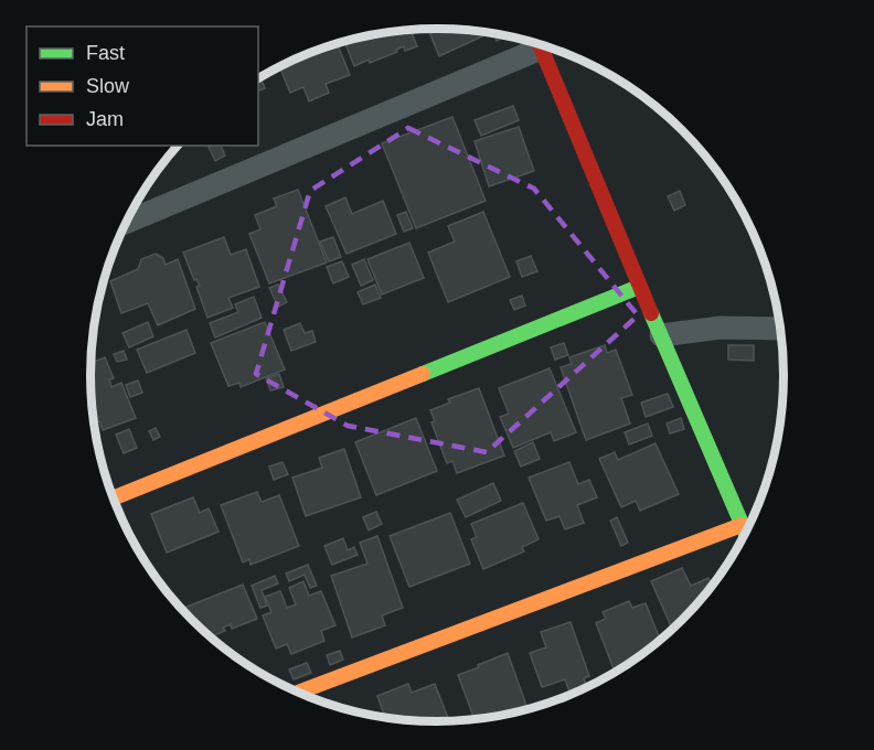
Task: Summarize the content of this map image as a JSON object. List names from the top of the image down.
{
  "legend": ["Fast", "Slow", "Jam"]
}
